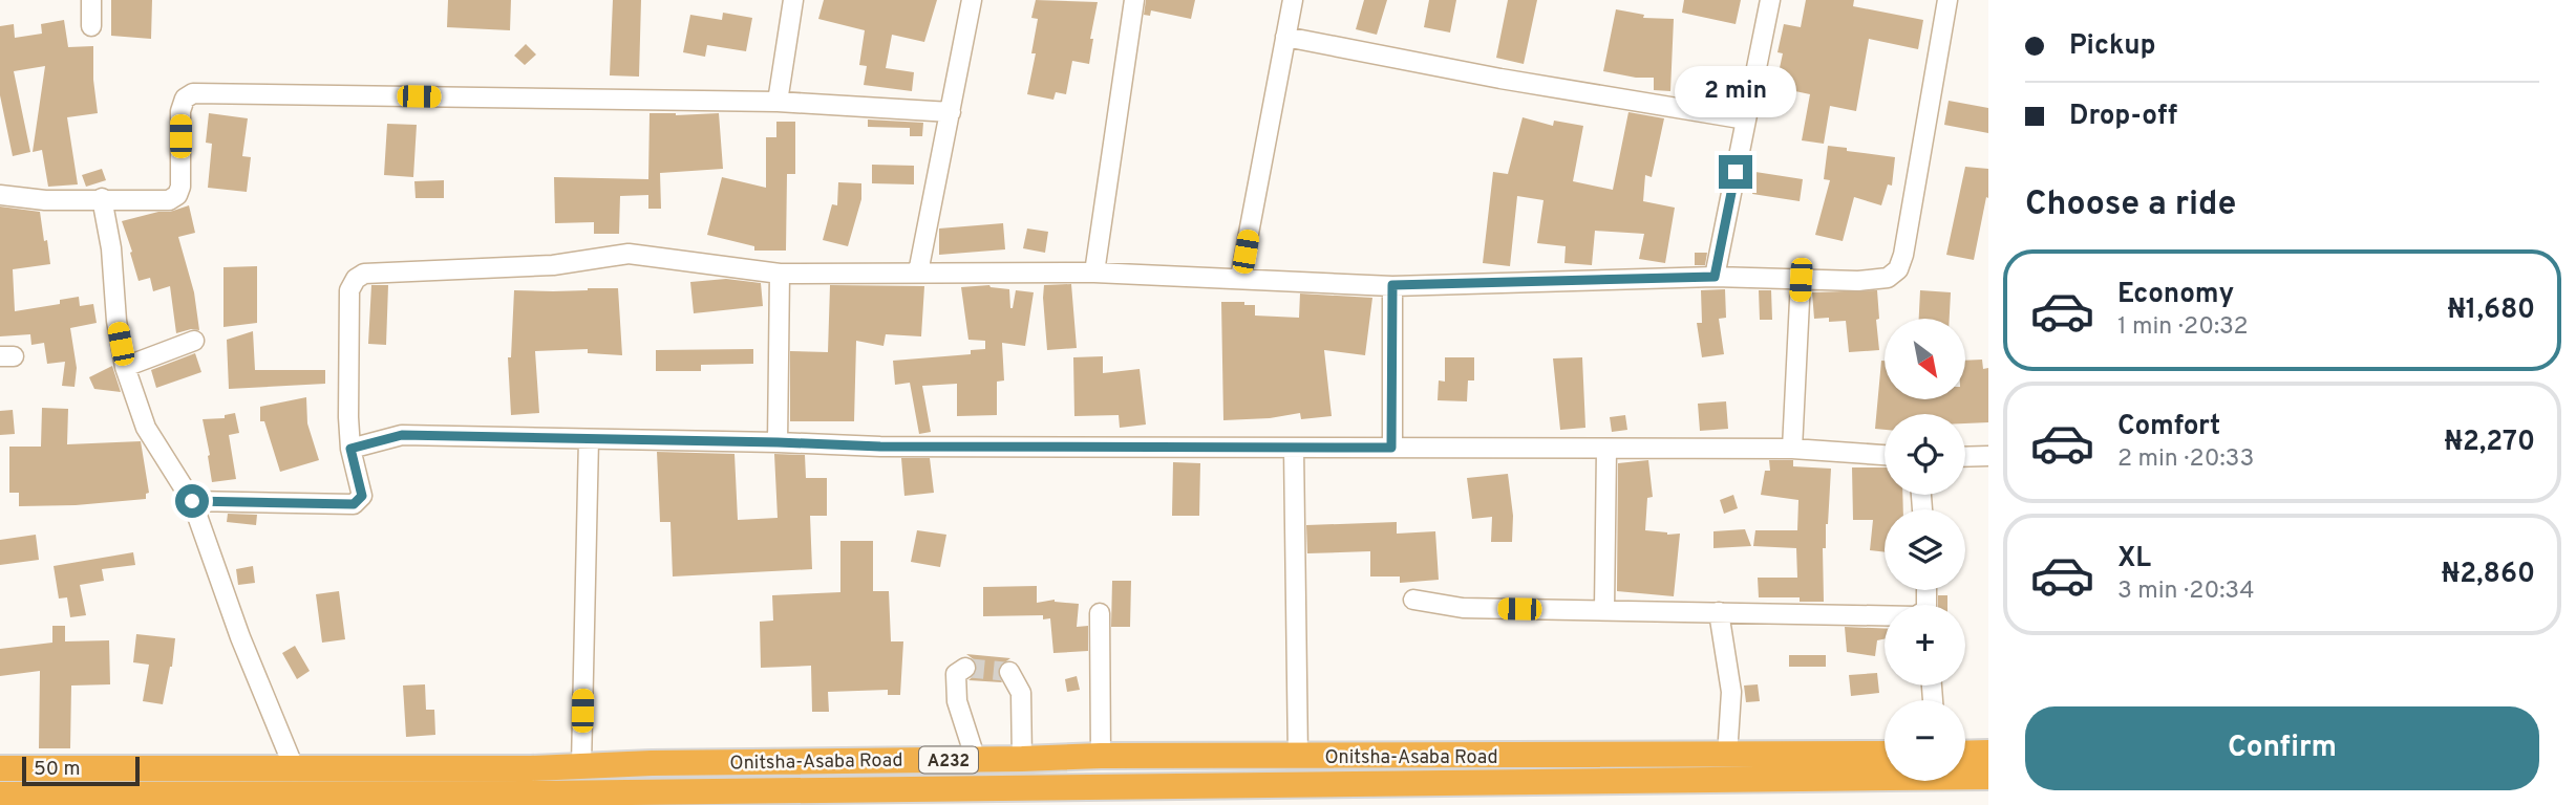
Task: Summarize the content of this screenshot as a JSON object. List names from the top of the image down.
{
  "streets": {
    "highway": ["Onitsha-Asaba Road", "A232"]
  },
  "scale_bar": "50 m",
  "north": "bottom right",
  "page": {
    "banner": ["Pickup", "Drop-off"],
    "bubble": "2 min",
    "heading": "Choose a ride",
    "list": [
      {
        "name": "Economy",
        "note": "1 min · 20:32",
        "value": "₦1,680"
      },
      {
        "name": "Comfort",
        "note": "2 min · 20:33",
        "value": "₦2,270"
      },
      {
        "name": "XL",
        "note": "3 min · 20:34",
        "value": "₦2,860"
      }
    ],
    "map_buttons": ["+", "−"],
    "buttons": "Confirm",
    "scale": "50 m"
  }
}
